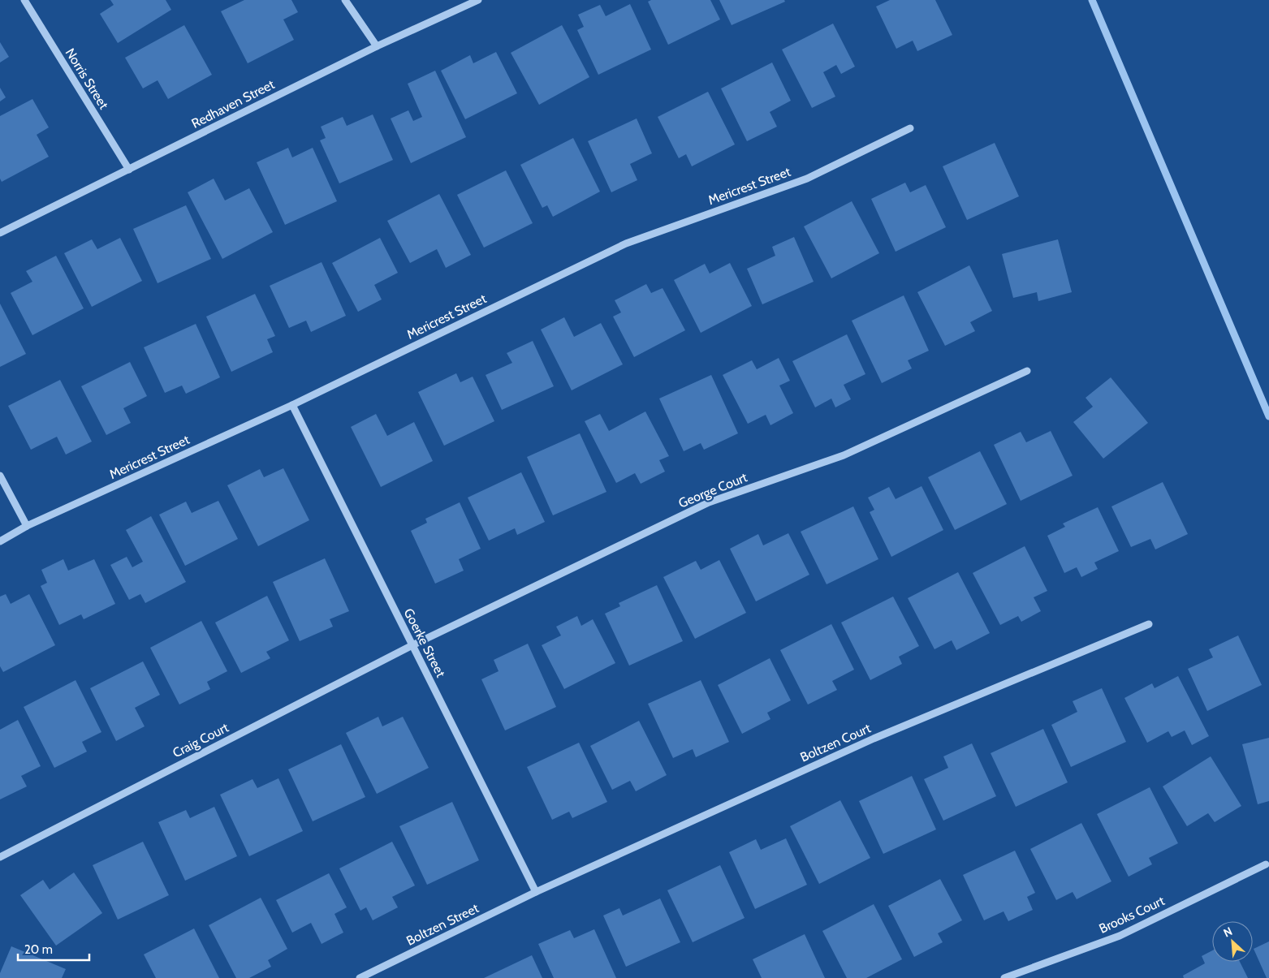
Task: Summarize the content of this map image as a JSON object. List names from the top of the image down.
{
  "streets": {
    "street": [
      "Norris Street",
      "Redhaven Street",
      "Mericrest Street",
      "George Court",
      "Goerke Street",
      "Craig Court",
      "Boltzen Court",
      "Brooks Court",
      "Boltzen Street"
    ]
  },
  "crossings": [
    ["Norris Street", "Redhaven Street"],
    ["Mericrest Street", "Goerke Street"],
    ["George Court", "Goerke Street"],
    ["George Court", "Craig Court"],
    ["Goerke Street", "Craig Court"],
    ["Goerke Street", "Boltzen Court"],
    ["Goerke Street", "Boltzen Street"],
    ["Boltzen Court", "Boltzen Street"]
  ],
  "scale_bar": "20 m",
  "north": "top left"
}
